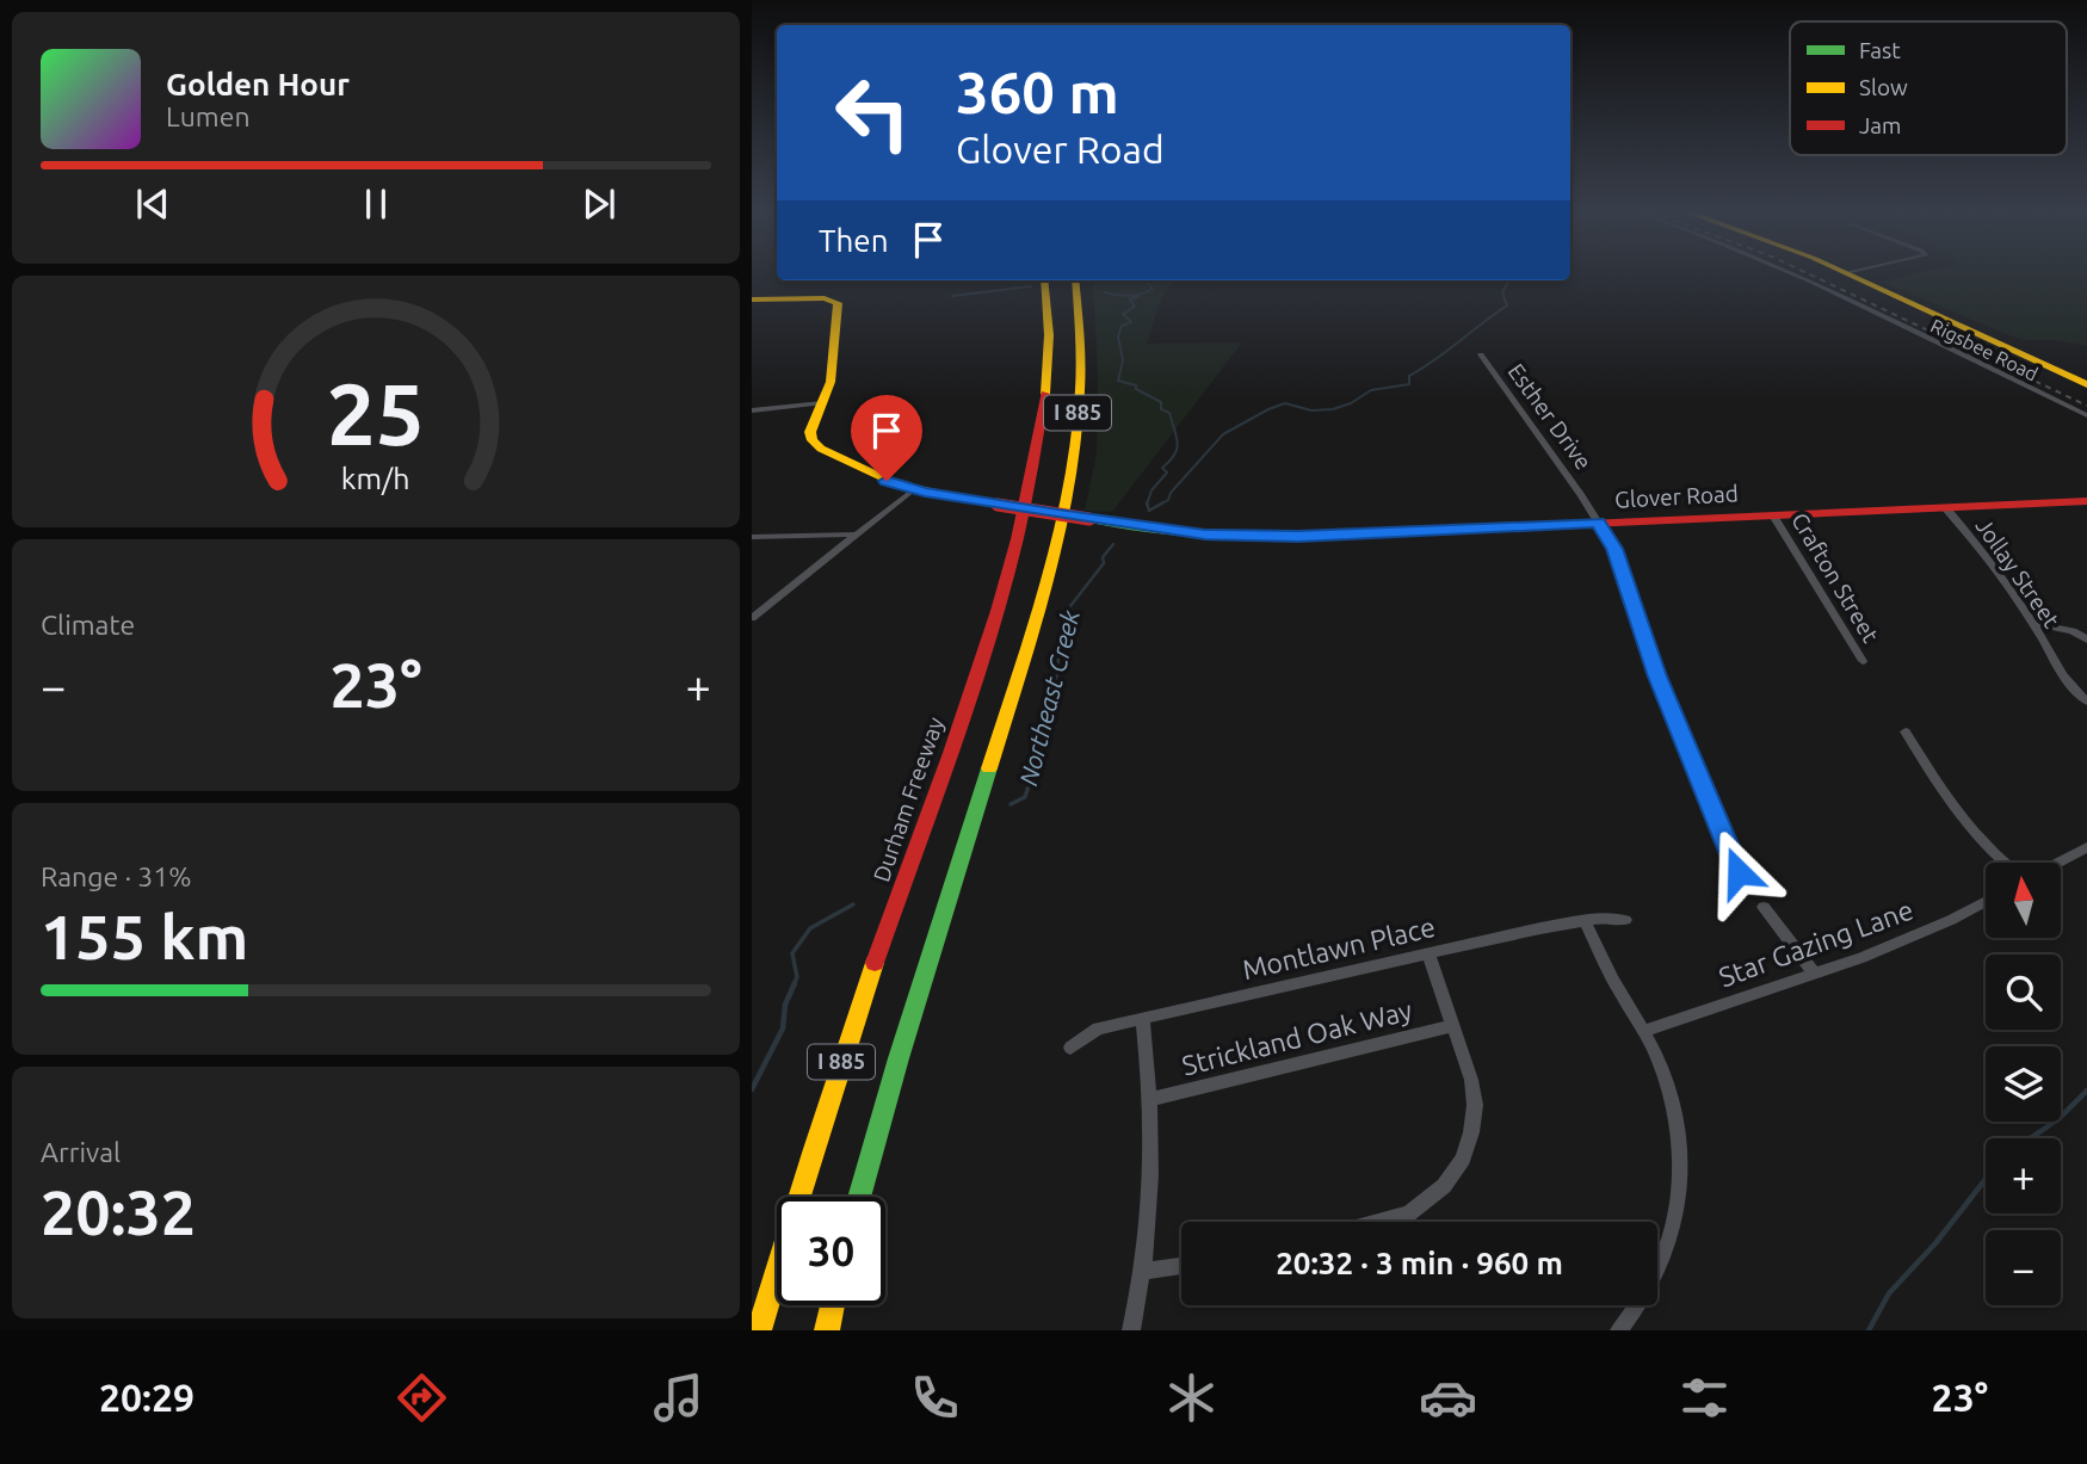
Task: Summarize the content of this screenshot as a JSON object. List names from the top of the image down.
{
  "streets": {
    "main road": ["I 885", "Glover Road", "Durham Freeway"],
    "street": [
      "Rigsbee Road",
      "Esther Drive",
      "Jollay Street",
      "Crafton Street",
      "Star Gazing Lane",
      "Montlawn Place",
      "Strickland Oak Way"
    ]
  },
  "crossings": [
    ["Esther Drive", "Glover Road"],
    ["Glover Road", "Jollay Street"],
    ["Glover Road", "Crafton Street"]
  ],
  "water": ["Northeast Creek"],
  "legend": ["Fast", "Slow", "Jam"],
  "north": "top",
  "page": {
    "turn": ["360 m", "Glover Road"],
    "song": ["Golden Hour", "Lumen"],
    "then": "Then",
    "tile": [
      "Climate",
      ["Range · 31%", "155 km"],
      ["Arrival", "20:32"]
    ],
    "heat": ["−", "23°", "+"],
    "map_buttons": ["+", "−"],
    "limit": "30",
    "trip": "20:32 · 3 min · 960 m",
    "tabs": ["20:29", "23°"],
    "gauge": ["25", "km/h"]
  }
}
